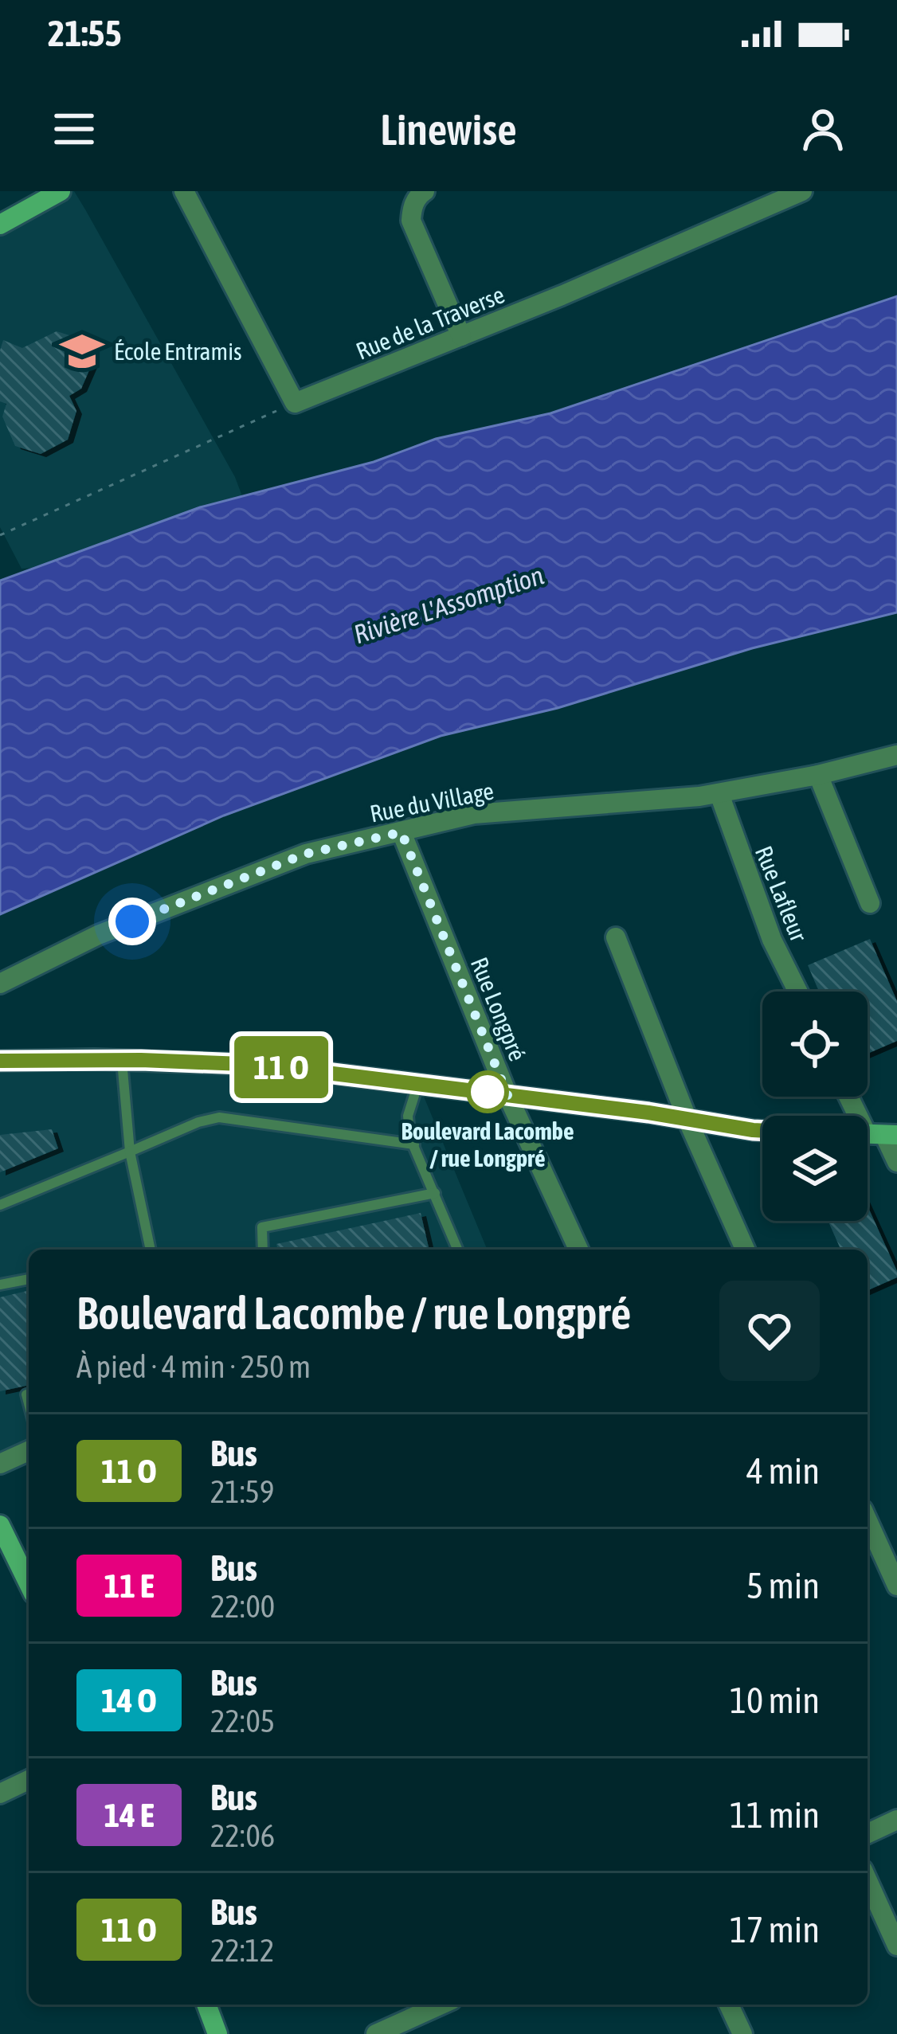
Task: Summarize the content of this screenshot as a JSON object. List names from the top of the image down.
{
  "streets": {
    "street": [
      "Rue de la Traverse",
      "Rue du Village",
      "Rue Lafleur",
      "Rue Longpré"
    ]
  },
  "crossings": [
    ["Rue du Village", "Rue Lafleur"],
    ["Rue du Village", "Rue Longpré"]
  ],
  "water": ["Rivière L'Assomption"],
  "places": {
    "school or university": ["École Entramis"],
    "other": ["Boulevard Lacombe / rue Longpré"]
  },
  "page": {
    "status": "21:55",
    "header": "Linewise",
    "on_map": "11 O",
    "heading": ["Boulevard Lacombe / rue Longpré", "À pied · 4 min · 250 m"],
    "list": [
      {
        "mark": "11 O",
        "name": "Bus",
        "note": "21:59",
        "value": "4 min"
      },
      {
        "mark": "11 E",
        "name": "Bus",
        "note": "22:00",
        "value": "5 min"
      },
      {
        "mark": "14 O",
        "name": "Bus",
        "note": "22:05",
        "value": "10 min"
      },
      {
        "mark": "14 E",
        "name": "Bus",
        "note": "22:06",
        "value": "11 min"
      },
      {
        "mark": "11 O",
        "name": "Bus",
        "note": "22:12",
        "value": "17 min"
      }
    ]
  }
}
